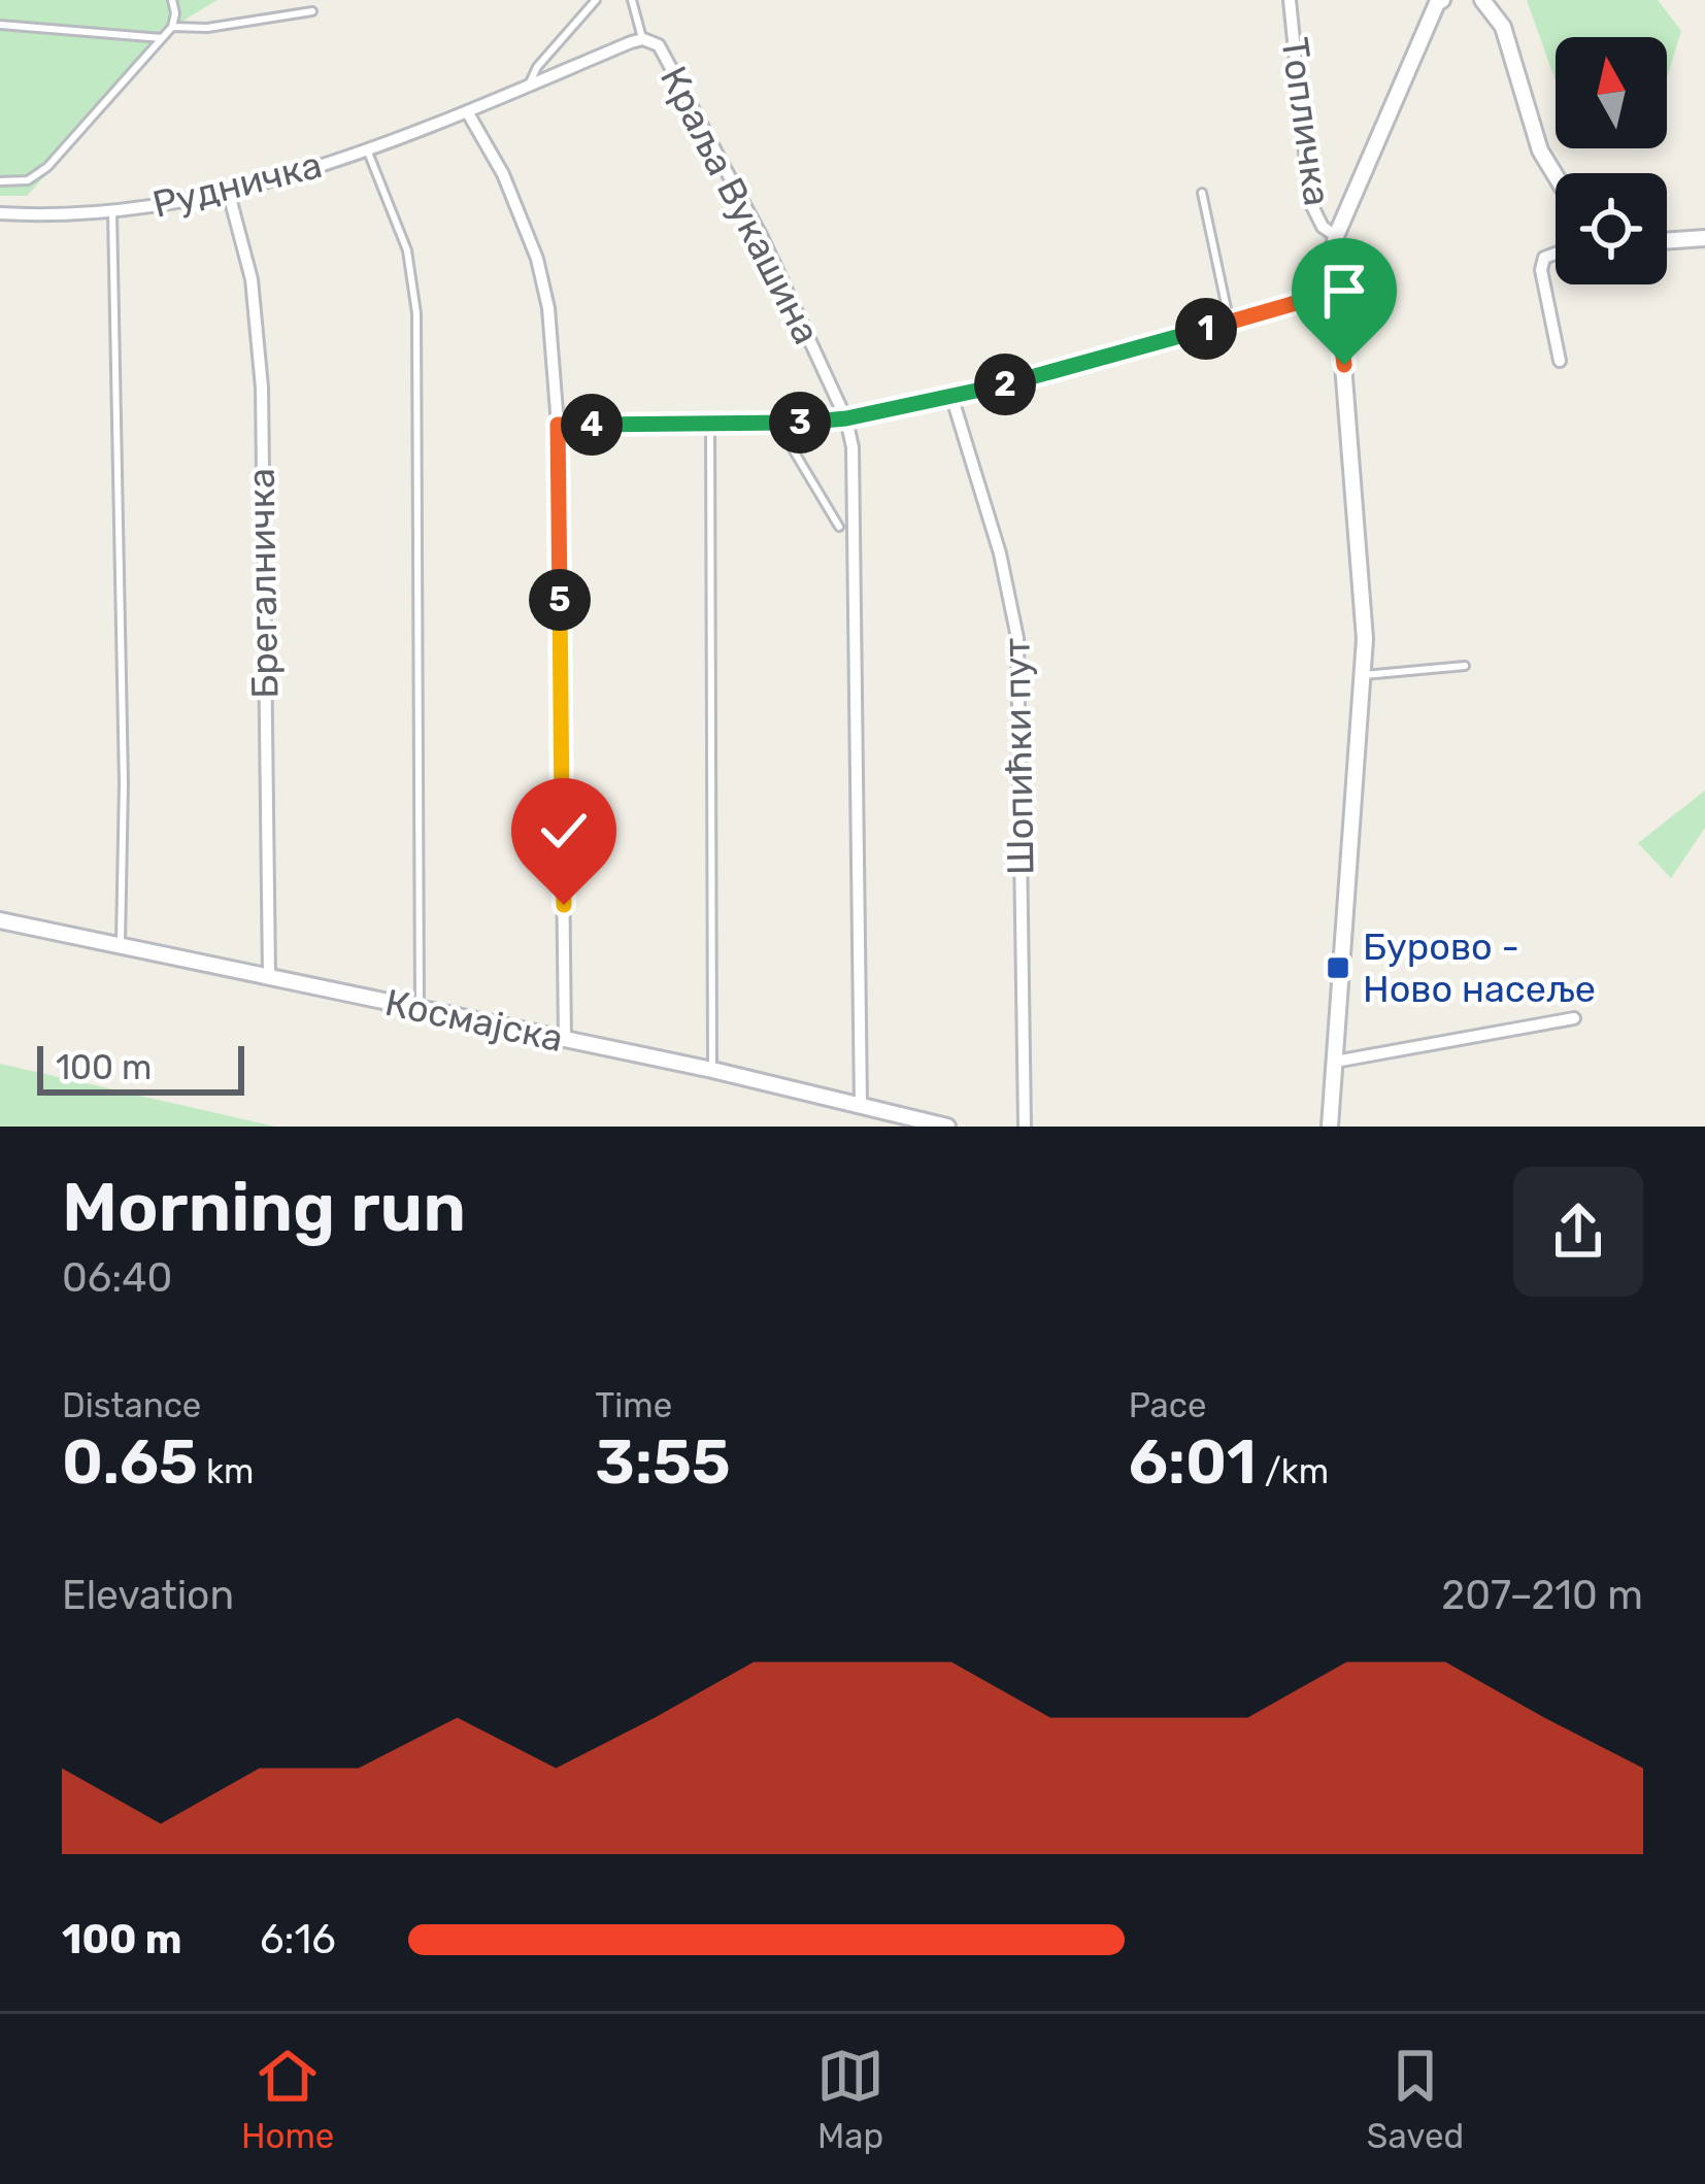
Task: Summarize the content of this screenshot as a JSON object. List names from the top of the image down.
{
  "streets": {
    "street": [
      "Топличка",
      "Рудничка",
      "Краља Вукашина",
      "Брегалничка",
      "Шопићки пут",
      "Космајска"
    ]
  },
  "crossings": [
    ["Рудничка", "Краља Вукашина"],
    ["Рудничка", "Брегалничка"],
    ["Краља Вукашина", "Космајска"],
    ["Брегалничка", "Космајска"]
  ],
  "places": {
    "transit": ["Бурово - Ново насеље"]
  },
  "scale_bar": "100 m",
  "north": "top",
  "page": {
    "pins": [
      "1",
      "2",
      "3",
      "4",
      "5"
    ],
    "scale": "100 m",
    "heading": ["Morning run", "06:40"],
    "stats": [
      ["Distance", "0.65 km"],
      ["Time", "3:55"],
      ["Pace", "6:01 /km"]
    ],
    "chart": ["Elevation", "207–210 m"],
    "list": [
      {
        "name": "100 m",
        "note": "6:16"
      }
    ],
    "tabs": ["Home", "Map", "Saved"]
  }
}
